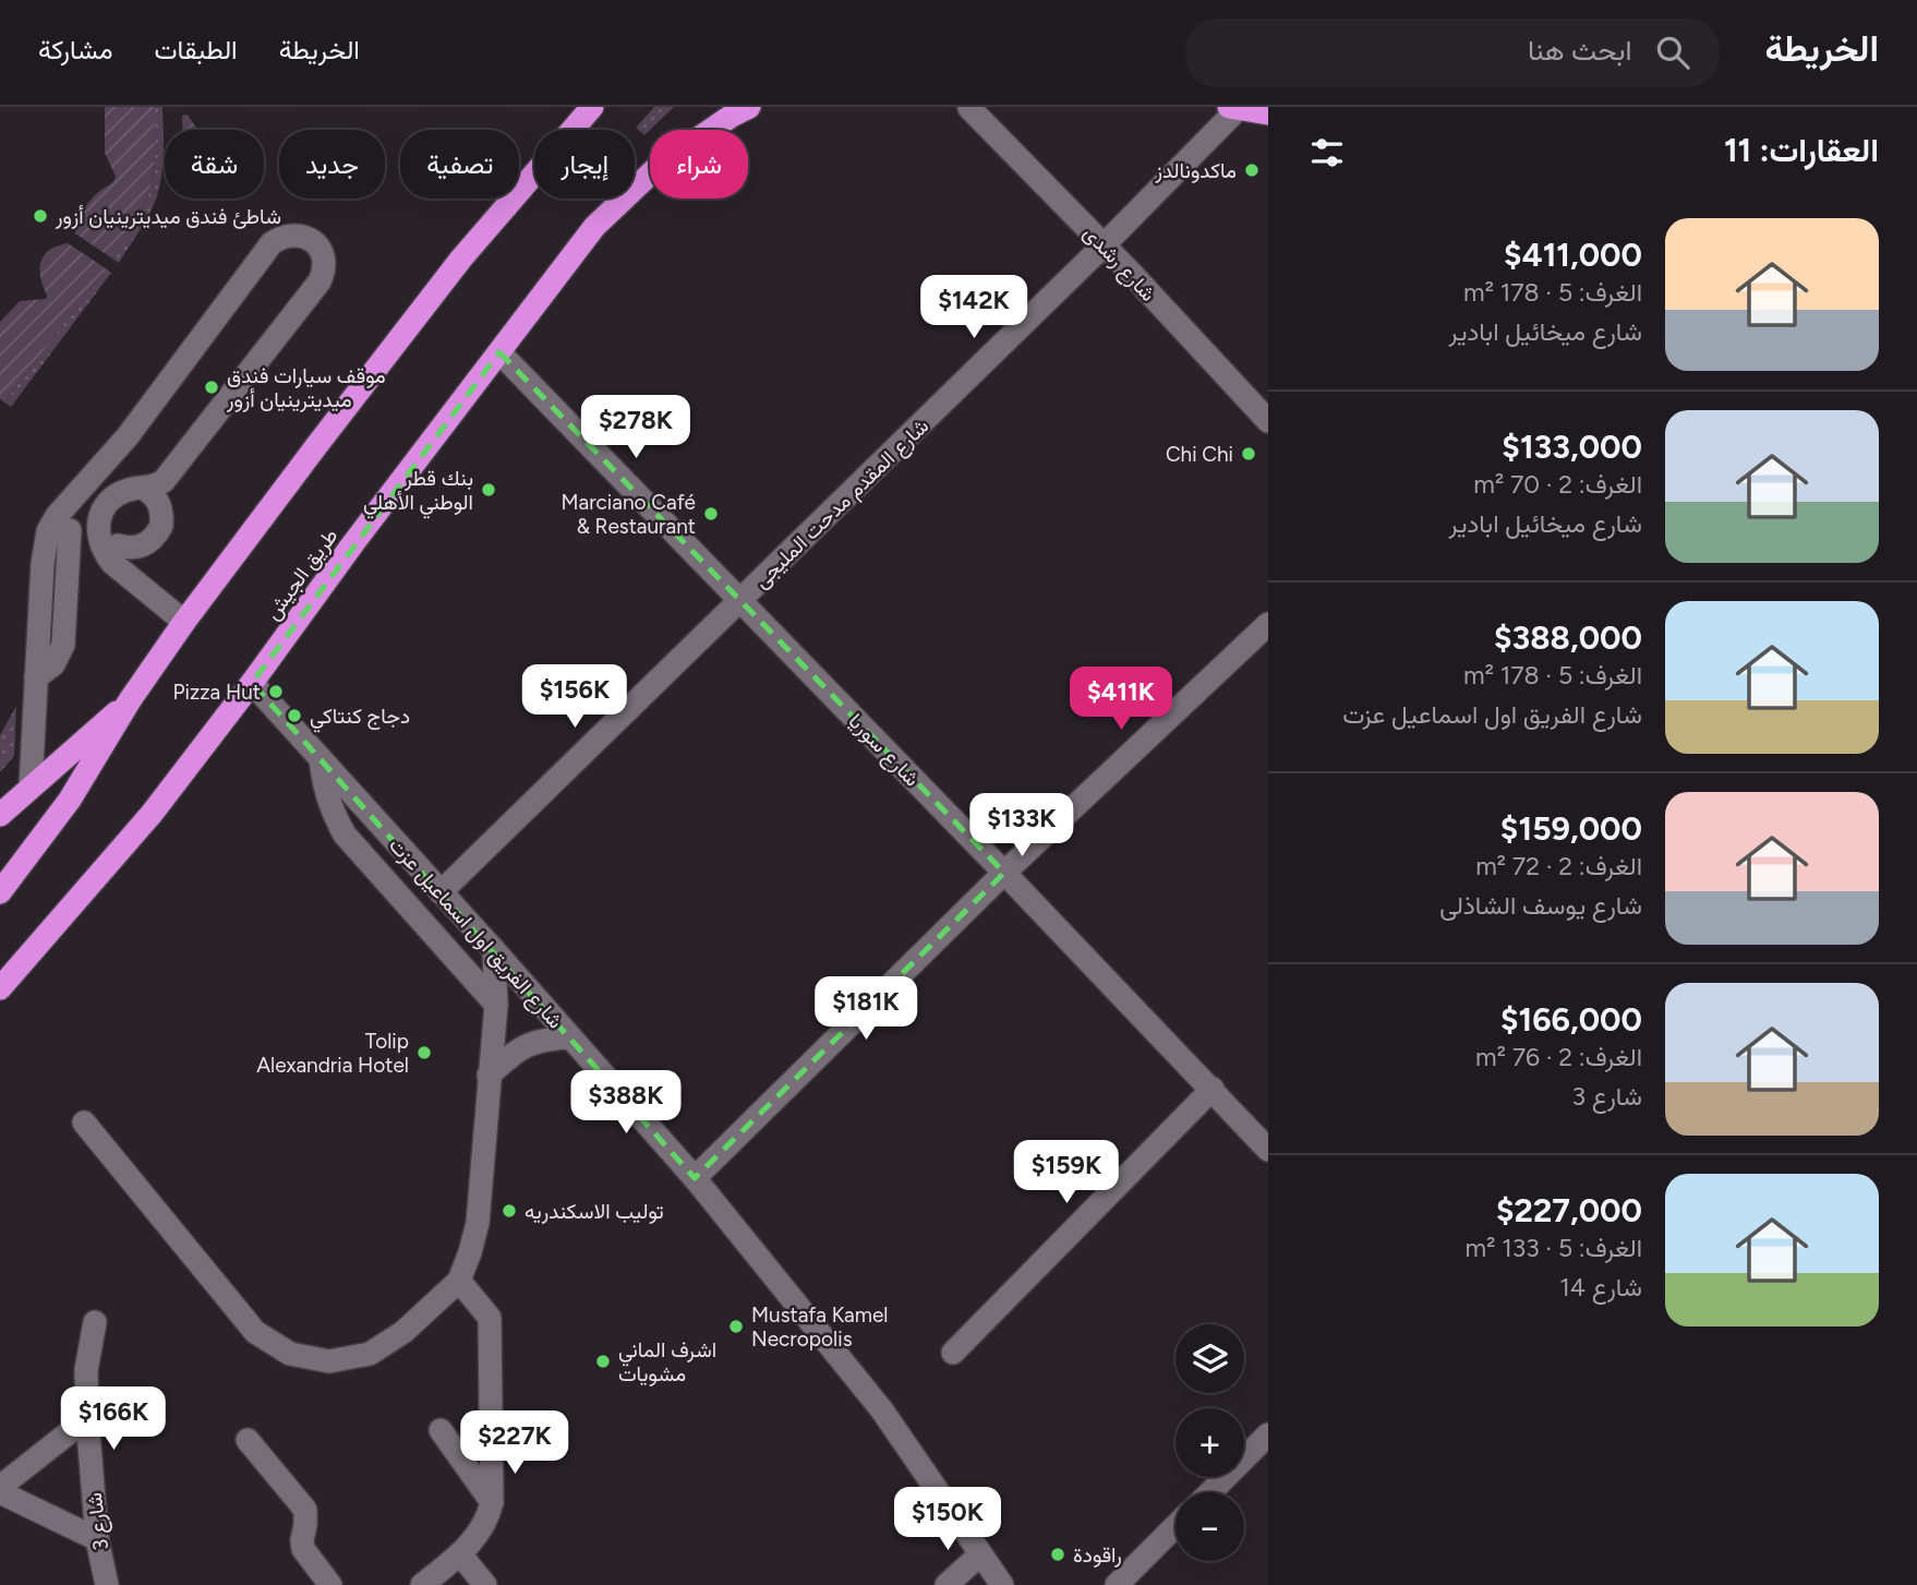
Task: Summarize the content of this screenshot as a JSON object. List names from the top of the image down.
{
  "streets": {
    "highway": ["طريق الجيش"],
    "street": [
      "شارع رشدى",
      "شارع المقدم مدحت المليجى",
      "شارع سوريا",
      "شارع الفريق اول اسماعيل عزت",
      "شارع 3"
    ]
  },
  "crossings": [
    ["شارع رشدى", "شارع المقدم مدحت المليجى"],
    ["شارع المقدم مدحت المليجى", "شارع سوريا"],
    ["شارع المقدم مدحت المليجى", "شارع الفريق اول اسماعيل عزت"],
    ["طريق الجيش", "شارع سوريا"],
    ["طريق الجيش", "شارع الفريق اول اسماعيل عزت"]
  ],
  "places": [
    "ماكدونالدز",
    "شاطئ فندق ميديترينيان أزور",
    "موقف سيارات فندق ميديترينيان أزور",
    "Chi Chi",
    "بنك قطر الوطني الأهلي",
    "Marciano Café & Restaurant",
    "Pizza Hut",
    "دجاج كنتاكي",
    "Tolip Alexandria Hotel",
    "توليب الاسكندريه",
    "Mustafa Kamel Necropolis",
    "اشرف الماني مشويات",
    "راقودة"
  ],
  "page": {
    "header": "الخريطة",
    "search": "ابحث هنا",
    "nav": ["الخريطة", "الطبقات", "مشاركة"],
    "heading": "العقارات: 11",
    "chip": [
      "شراء",
      "إيجار",
      "تصفية",
      "جديد",
      "شقة"
    ],
    "list": [
      {
        "name": "$411,000",
        "note": "الغرف: 5 · 178 m² · شارع ميخائيل ابادير"
      },
      {
        "name": "$133,000",
        "note": "الغرف: 2 · 70 m² · شارع ميخائيل ابادير"
      },
      {
        "name": "$388,000",
        "note": "الغرف: 5 · 178 m² · شارع الفريق اول اسماعيل عزت"
      },
      {
        "name": "$159,000",
        "note": "الغرف: 2 · 72 m² · شارع يوسف الشاذلى"
      },
      {
        "name": "$166,000",
        "note": "الغرف: 2 · 76 m² · شارع 3"
      },
      {
        "name": "$227,000",
        "note": "الغرف: 5 · 133 m² · شارع 14"
      }
    ],
    "price": [
      "$142K",
      "$278K",
      "$156K",
      "$411K",
      "$133K",
      "$181K",
      "$388K",
      "$159K",
      "$166K",
      "$227K",
      "$150K"
    ],
    "map_buttons": ["+", "−"]
  }
}
